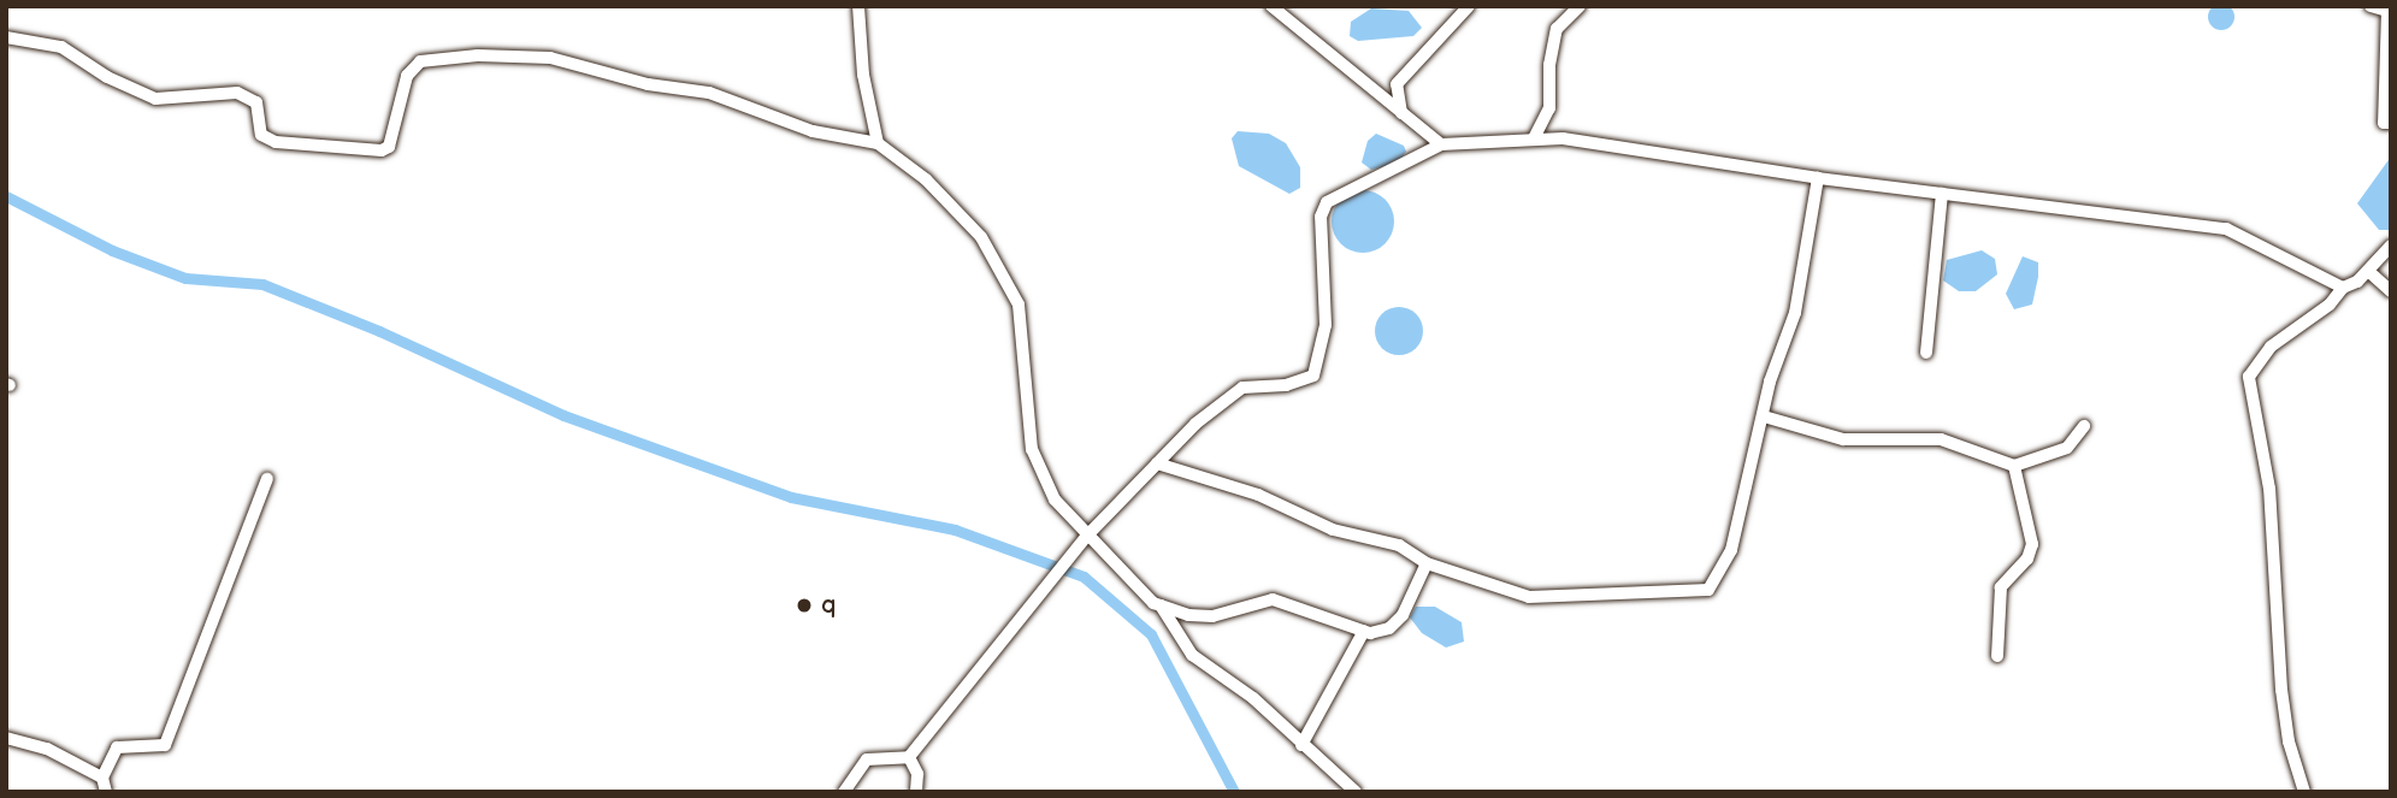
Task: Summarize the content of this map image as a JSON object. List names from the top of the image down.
{
  "places": ["q"]
}
